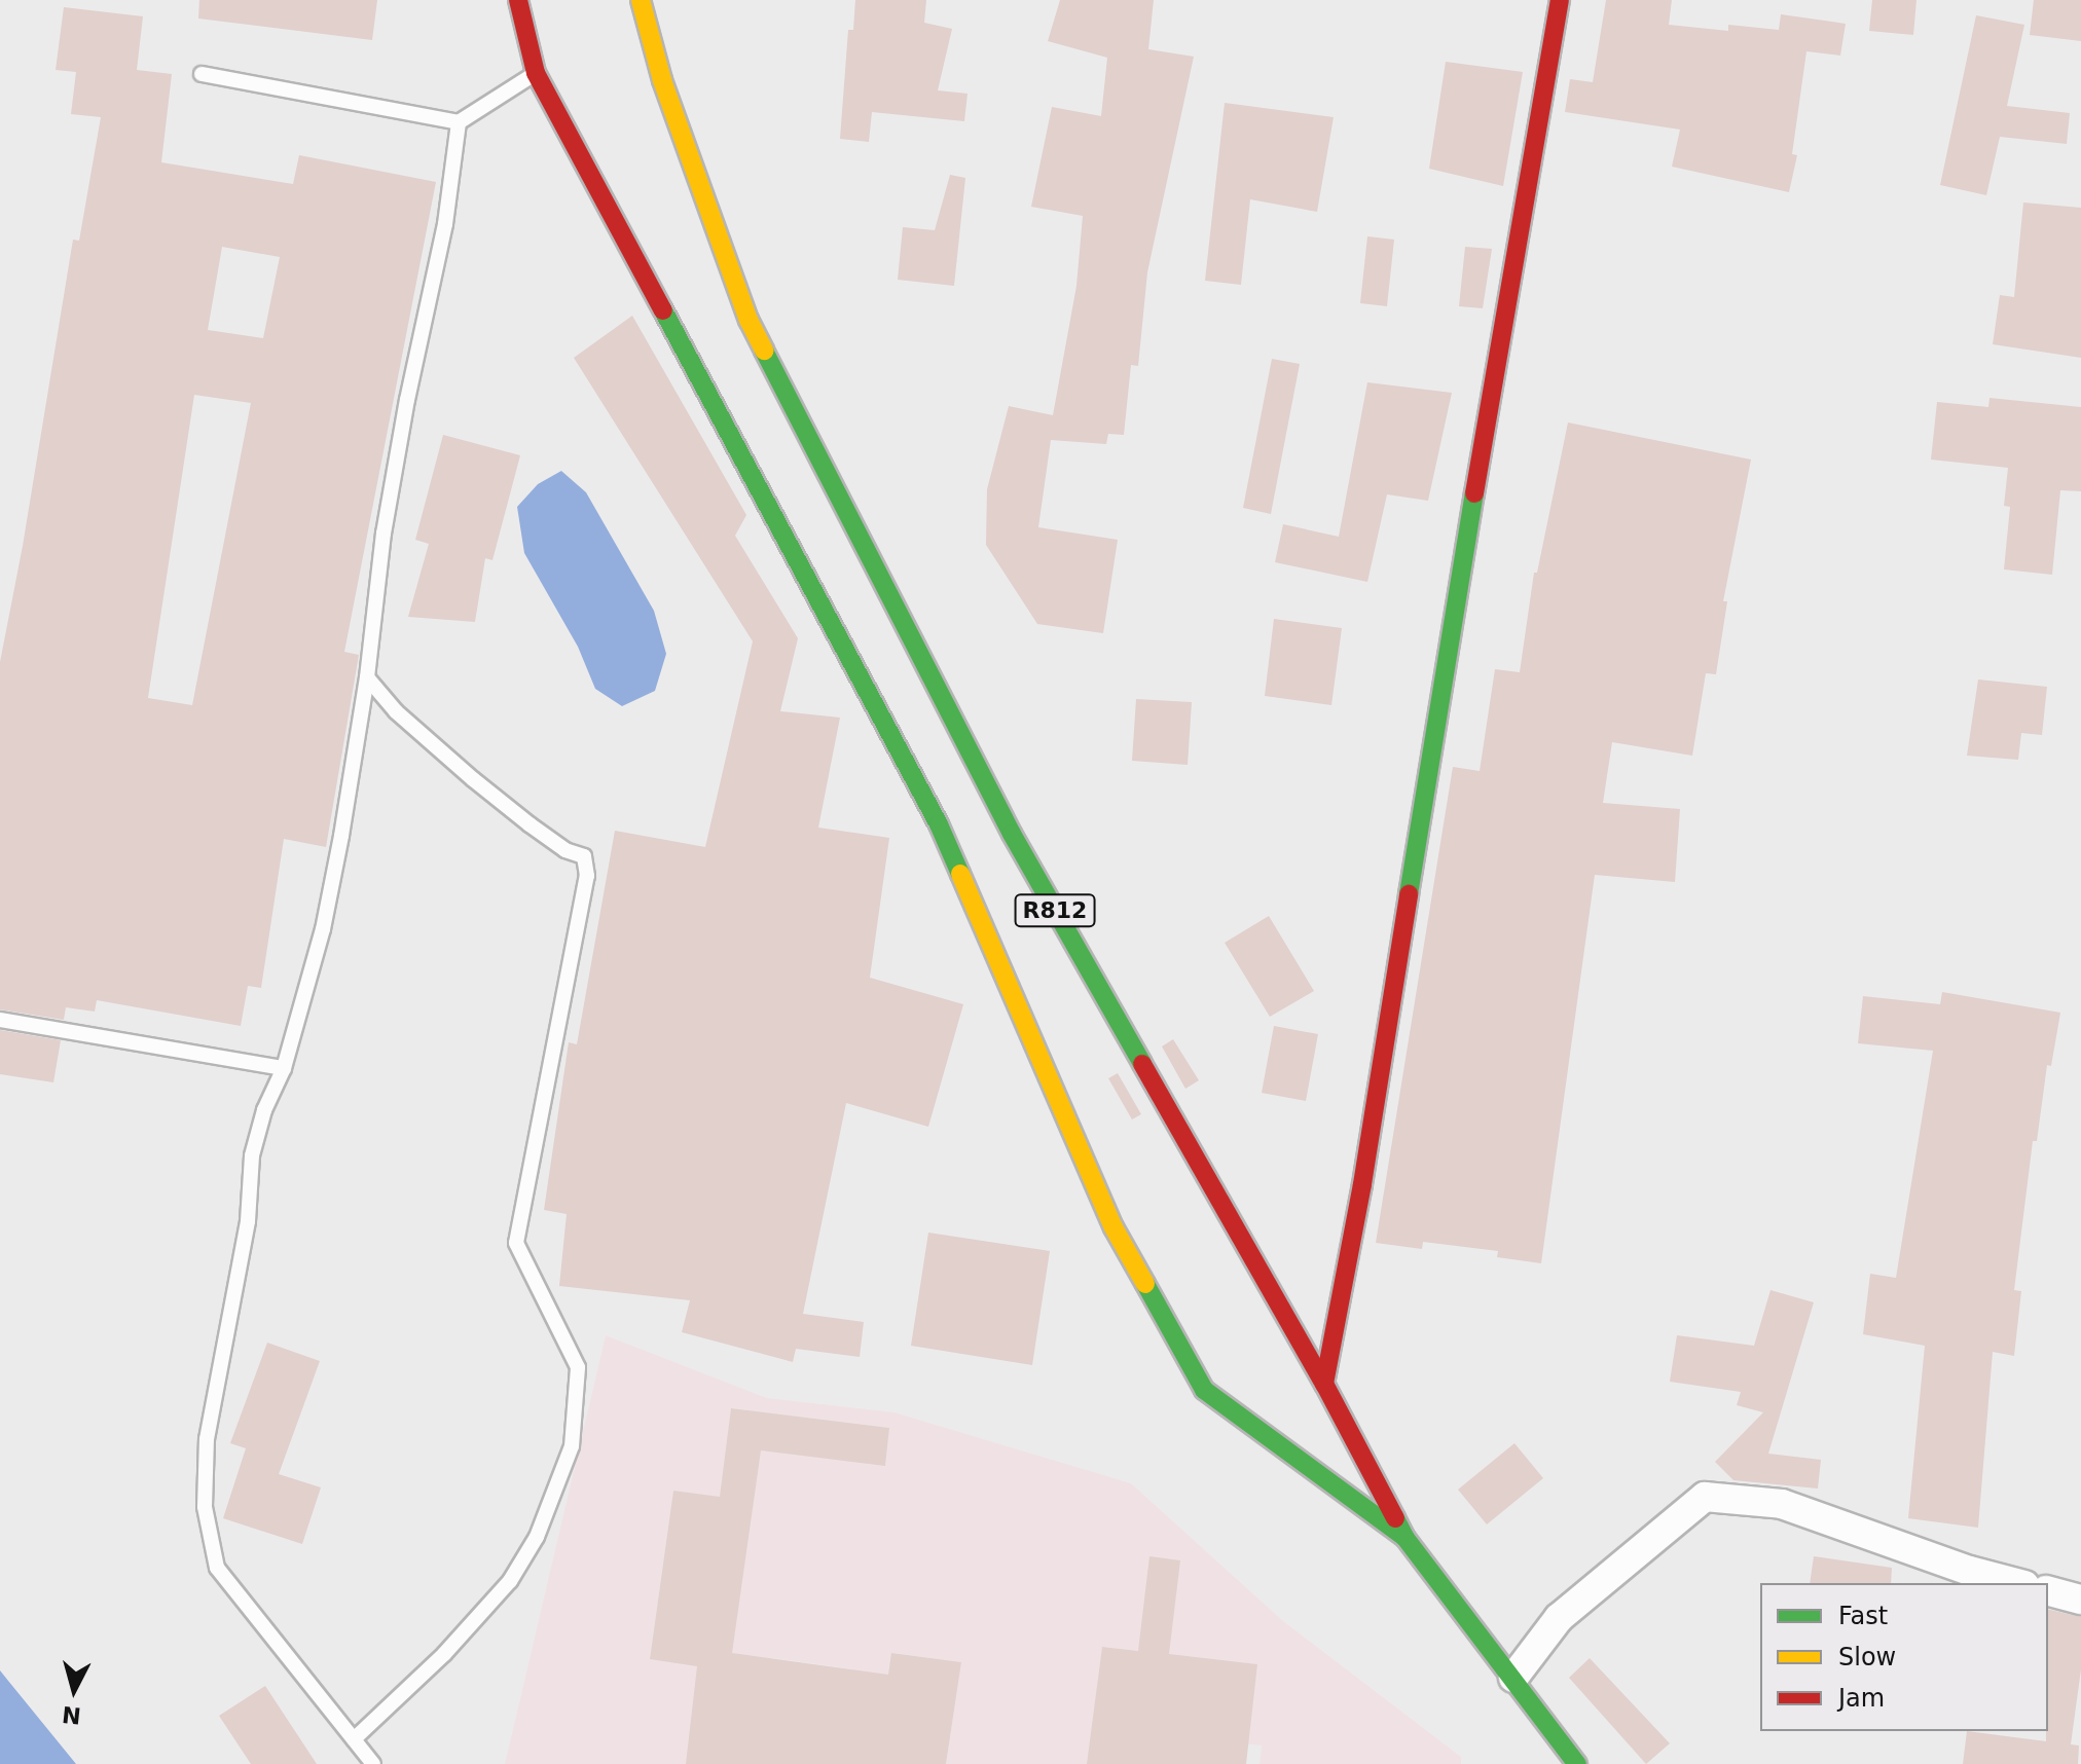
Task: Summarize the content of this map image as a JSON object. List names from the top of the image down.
{
  "streets": {
    "street": ["R812"]
  },
  "legend": ["Fast", "Slow", "Jam"],
  "north": "bottom"
}
